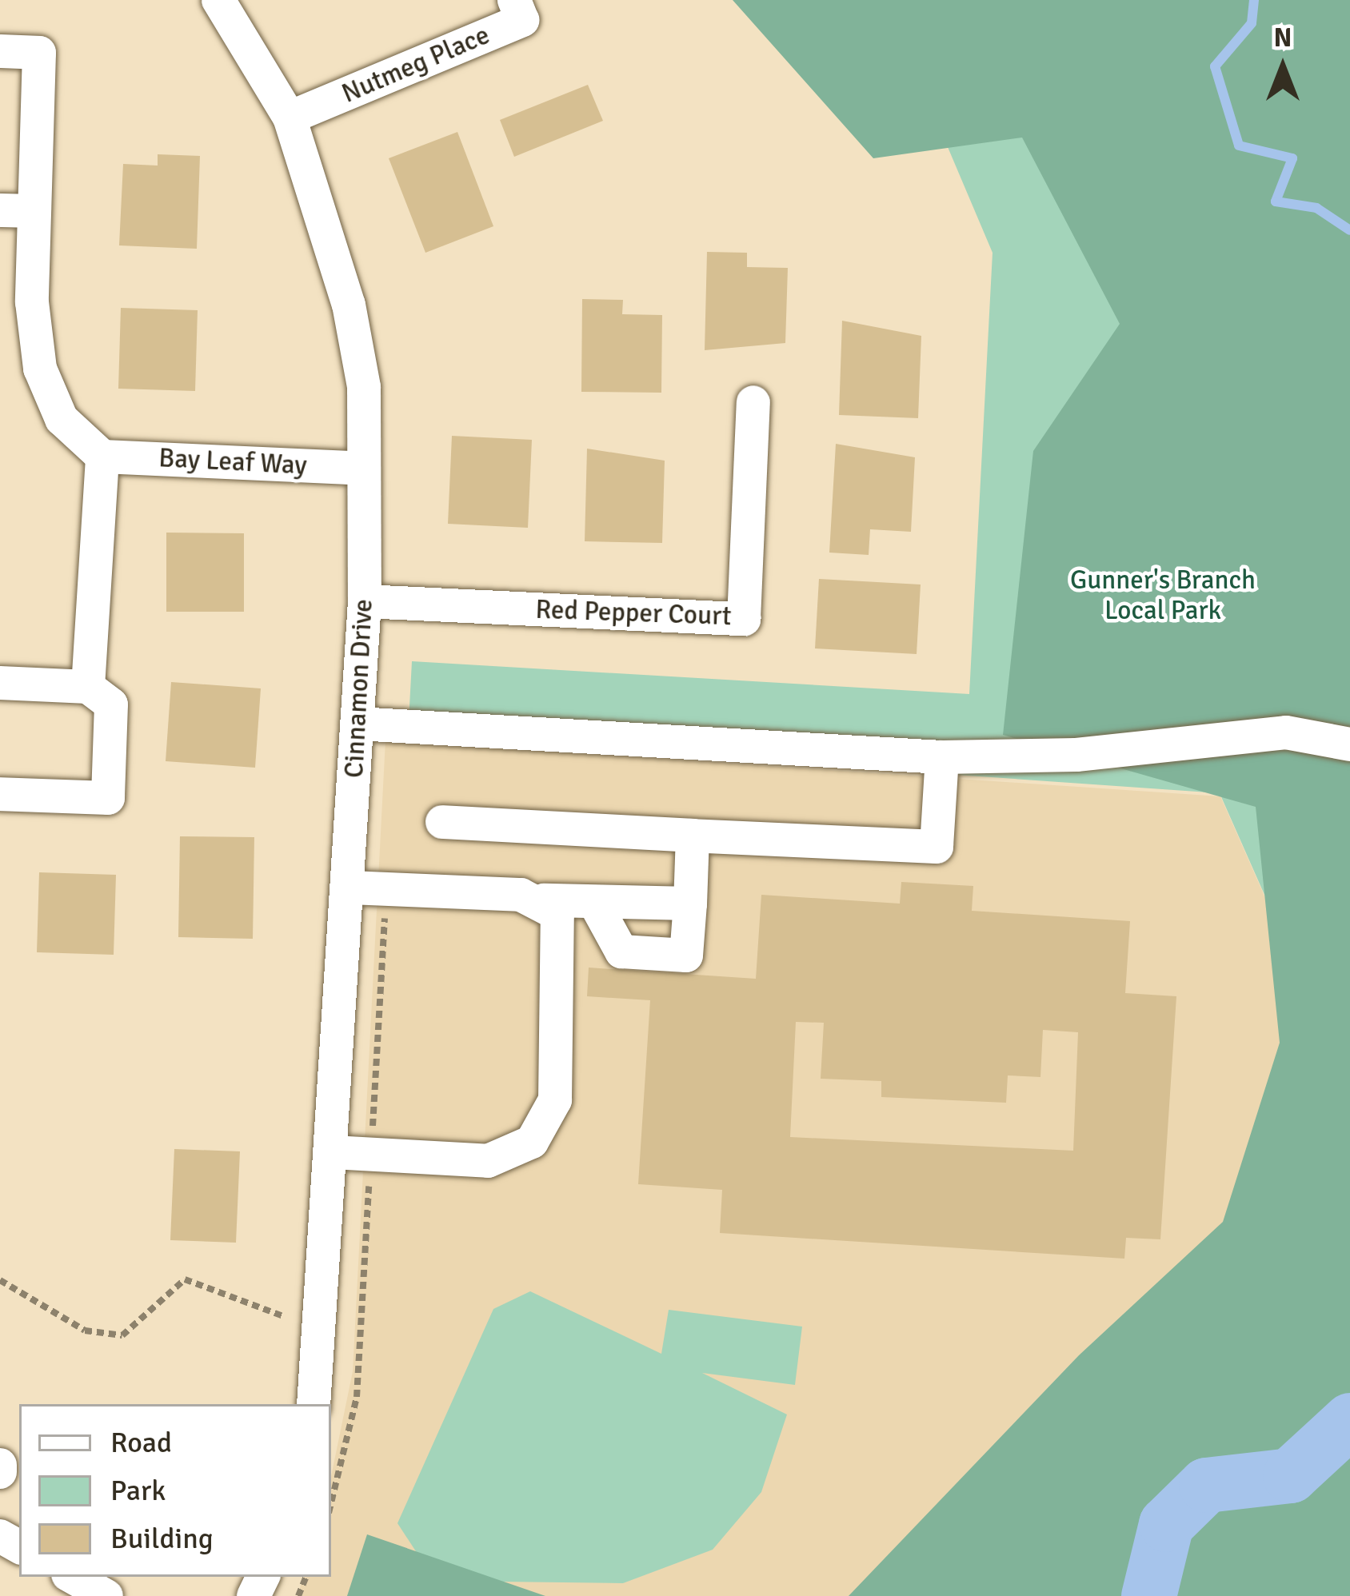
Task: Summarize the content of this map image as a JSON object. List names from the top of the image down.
{
  "streets": {
    "street": [
      "Nutmeg Place",
      "Bay Leaf Way",
      "Red Pepper Court",
      "Cinnamon Drive"
    ]
  },
  "crossings": [
    ["Nutmeg Place", "Cinnamon Drive"],
    ["Bay Leaf Way", "Cinnamon Drive"],
    ["Red Pepper Court", "Cinnamon Drive"]
  ],
  "parks": ["Gunner's Branch Local Park"],
  "legend": ["Road", "Park", "Building"],
  "north": "top"
}
